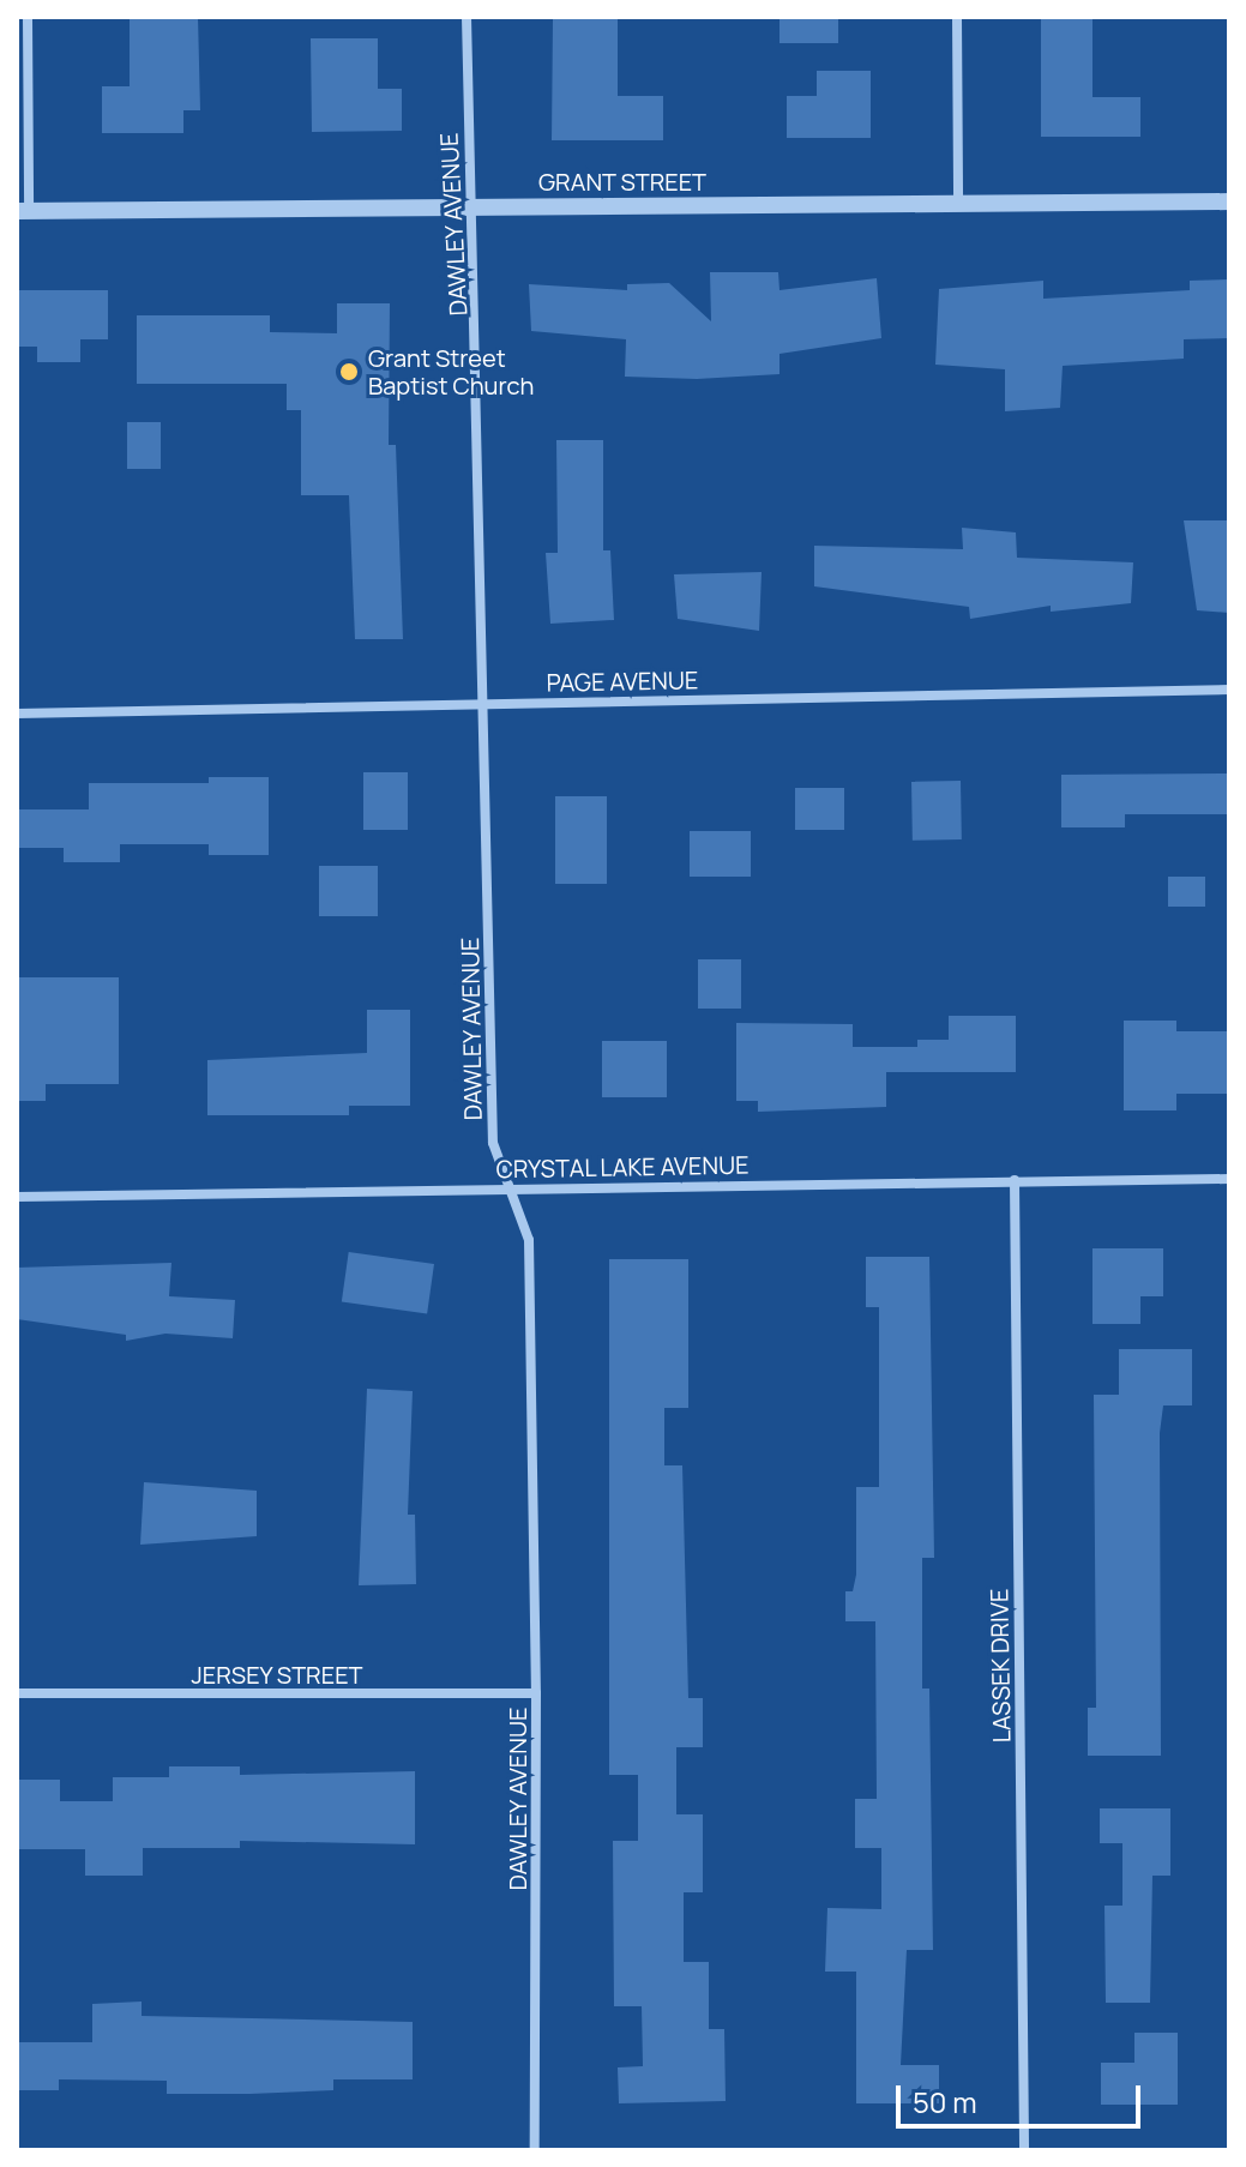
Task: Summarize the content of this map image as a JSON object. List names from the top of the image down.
{
  "streets": {
    "street": [
      "GRANT STREET",
      "DAWLEY AVENUE",
      "PAGE AVENUE",
      "CRYSTAL LAKE AVENUE",
      "LASSEK DRIVE",
      "JERSEY STREET"
    ]
  },
  "crossings": [
    ["GRANT STREET", "DAWLEY AVENUE"],
    ["DAWLEY AVENUE", "PAGE AVENUE"],
    ["DAWLEY AVENUE", "CRYSTAL LAKE AVENUE"],
    ["DAWLEY AVENUE", "JERSEY STREET"],
    ["CRYSTAL LAKE AVENUE", "LASSEK DRIVE"]
  ],
  "places": ["Grant Street Baptist Church"],
  "scale_bar": "50 m"
}
